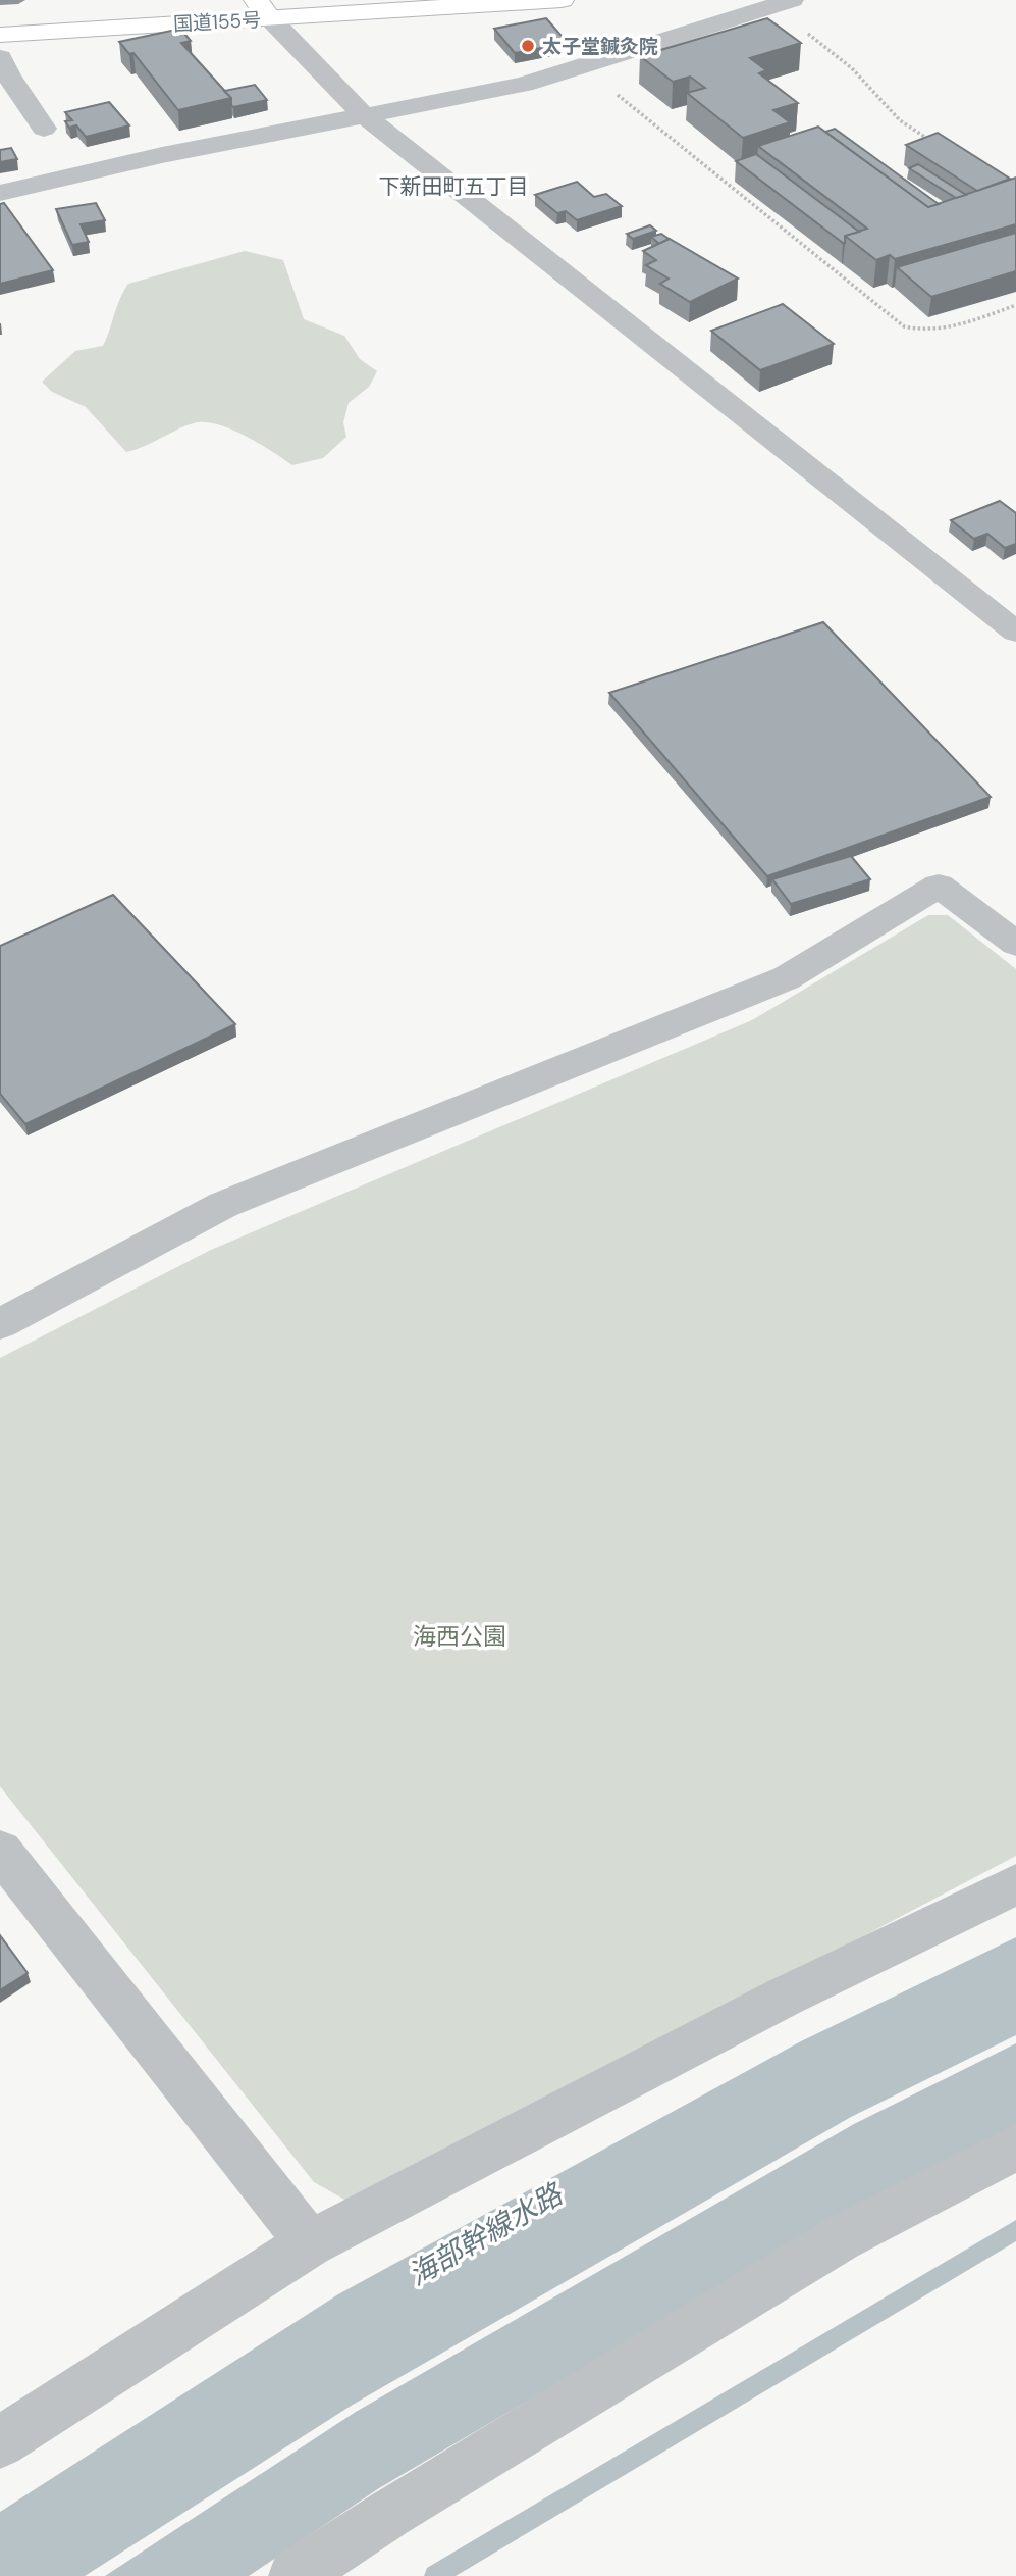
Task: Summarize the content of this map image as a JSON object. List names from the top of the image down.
{
  "streets": {
    "highway": ["国道155号"]
  },
  "districts": ["下新田町五丁目"],
  "water": ["海部幹線水路"],
  "parks": ["海西公園"],
  "places": ["太子堂鍼灸院"]
}
